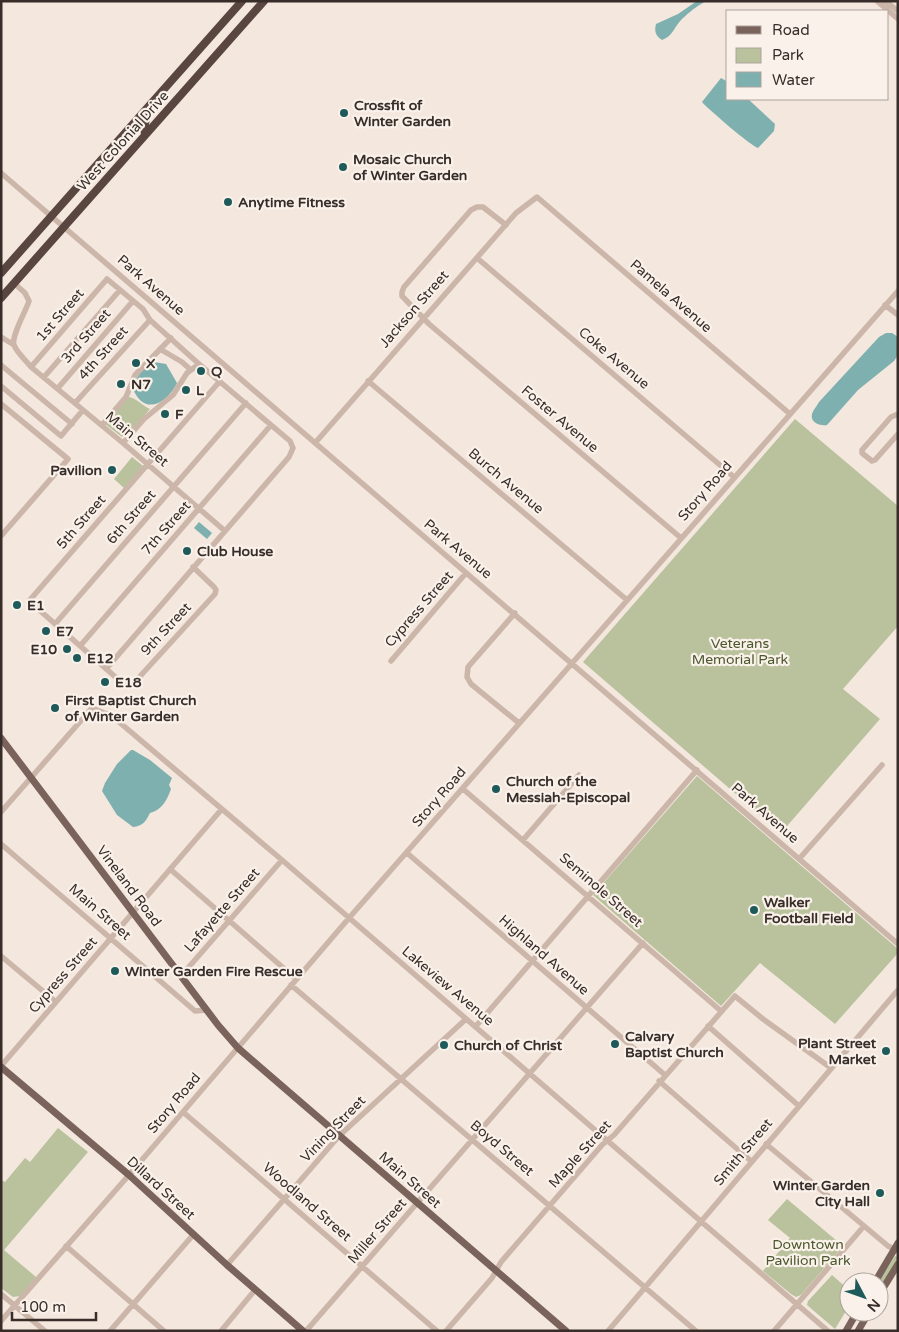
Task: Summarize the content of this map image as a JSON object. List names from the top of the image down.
{
  "streets": {
    "highway": ["West Colonial Drive"],
    "main road": ["Main Street", "Vineland Road", "Dillard Street"],
    "street": [
      "Park Avenue",
      "Pamela Avenue",
      "Jackson Street",
      "1st Street",
      "3rd Street",
      "4th Street",
      "Coke Avenue",
      "Foster Avenue",
      "Burch Avenue",
      "Story Road",
      "6th Street",
      "5th Street",
      "7th Street",
      "Cypress Street",
      "9th Street",
      "Seminole Street",
      "Lafayette Street",
      "Highland Avenue",
      "Lakeview Avenue",
      "Vining Street",
      "Boyd Street",
      "Smith Street",
      "Maple Street",
      "Woodland Street",
      "Miller Street"
    ]
  },
  "crossings": [
    ["West Colonial Drive", "Park Avenue"],
    ["Park Avenue", "Jackson Street"],
    ["Park Avenue", "Story Road"],
    ["Park Avenue", "Cypress Street"],
    ["Pamela Avenue", "Jackson Street"],
    ["Pamela Avenue", "Story Road"],
    ["Jackson Street", "Coke Avenue"],
    ["Jackson Street", "Foster Avenue"],
    ["Jackson Street", "Burch Avenue"],
    ["1st Street", "Main Street"],
    ["3rd Street", "Main Street"],
    ["4th Street", "Main Street"],
    ["Coke Avenue", "Story Road"],
    ["Foster Avenue", "Story Road"],
    ["Main Street", "Story Road"],
    ["Main Street", "6th Street"],
    ["Main Street", "5th Street"],
    ["Main Street", "7th Street"],
    ["Main Street", "Cypress Street"],
    ["Main Street", "Vineland Road"],
    ["Main Street", "Vining Street"],
    ["Main Street", "Maple Street"],
    ["Main Street", "Miller Street"],
    ["Burch Avenue", "Story Road"],
    ["Story Road", "Vineland Road"],
    ["Story Road", "Seminole Street"],
    ["Story Road", "Highland Avenue"],
    ["Story Road", "Lakeview Avenue"],
    ["Story Road", "Boyd Street"],
    ["Story Road", "Dillard Street"],
    ["Story Road", "Woodland Street"],
    ["6th Street", "5th Street"],
    ["5th Street", "7th Street"],
    ["5th Street", "9th Street"],
    ["Cypress Street", "Vineland Road"],
    ["Cypress Street", "Lakeview Avenue"],
    ["Cypress Street", "Dillard Street"],
    ["Vineland Road", "Lafayette Street"],
    ["Vineland Road", "Lakeview Avenue"],
    ["Seminole Street", "Maple Street"],
    ["Seminole Street", "Miller Street"],
    ["Lafayette Street", "Lakeview Avenue"],
    ["Highland Avenue", "Maple Street"],
    ["Highland Avenue", "Miller Street"],
    ["Lakeview Avenue", "Vining Street"],
    ["Lakeview Avenue", "Smith Street"],
    ["Lakeview Avenue", "Maple Street"],
    ["Lakeview Avenue", "Miller Street"],
    ["Vining Street", "Boyd Street"],
    ["Vining Street", "Dillard Street"],
    ["Vining Street", "Woodland Street"],
    ["Boyd Street", "Smith Street"],
    ["Boyd Street", "Maple Street"],
    ["Boyd Street", "Miller Street"],
    ["Smith Street", "Maple Street"],
    ["Dillard Street", "Miller Street"],
    ["Woodland Street", "Miller Street"]
  ],
  "parks": ["Veterans Memorial Park", "Downtown Pavilion Park"],
  "places": [
    "Crossfit of Winter Garden",
    "Mosaic Church of Winter Garden",
    "Anytime Fitness",
    "X",
    "Q",
    "N7",
    "L",
    "F",
    "Pavilion",
    "Club House",
    "E1",
    "E7",
    "E10",
    "E12",
    "E18",
    "First Baptist Church of Winter Garden",
    "Church of the Messiah-Episcopal",
    "Walker Football Field",
    "Winter Garden Fire Rescue",
    "Calvary Baptist Church",
    "Church of Christ",
    "Plant Street Market",
    "Winter Garden City Hall"
  ],
  "legend": ["Road", "Park", "Water"],
  "scale_bar": "100 m",
  "north": "bottom right"
}
